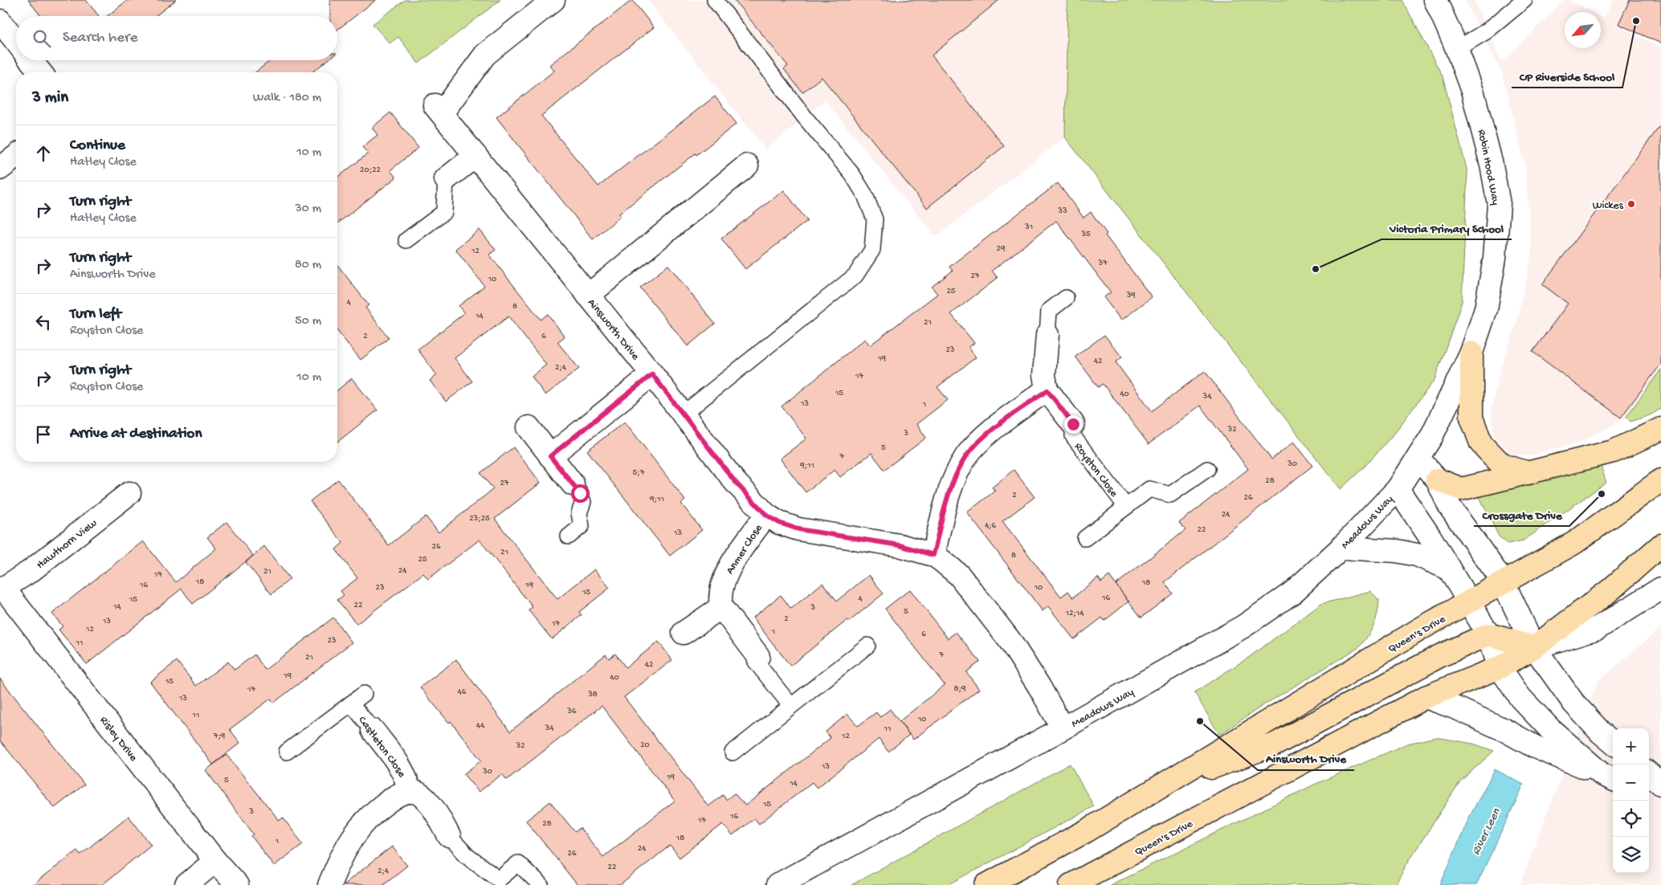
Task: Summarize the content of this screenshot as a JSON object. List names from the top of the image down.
{
  "streets": {
    "main road": ["Queen's Drive"],
    "street": [
      "Robin Hood Way",
      "Ainsworth Drive",
      "Royston Close",
      "Meadows Way",
      "Hawthorn View",
      "Anmer Close",
      "Risley Drive",
      "Castleton Close"
    ]
  },
  "crossings": [
    ["Robin Hood Way", "Meadows Way"],
    ["Ainsworth Drive", "Meadows Way"],
    ["Ainsworth Drive", "Anmer Close"],
    ["Hawthorn View", "Risley Drive"]
  ],
  "water": ["River Leen"],
  "places": [
    "CP Riverside School",
    "Wickes",
    "Victoria Primary School",
    "Crossgate Drive",
    "Ainsworth Drive"
  ],
  "house_numbers": [
    "20;22",
    "33",
    "31",
    "35",
    "29",
    "12",
    "37",
    "27",
    "10",
    "25",
    "39",
    "4",
    "8",
    "14",
    "21",
    "2",
    "6",
    "23",
    "19",
    "42",
    "2;4",
    "17",
    "15",
    "40",
    "34",
    "13",
    "1",
    "32",
    "3",
    "5",
    "7",
    "30",
    "9;11",
    "5;7",
    "28",
    "27",
    "2",
    "26",
    "9;11",
    "24",
    "23;25",
    "4;6",
    "22",
    "13",
    "26",
    "21",
    "8",
    "25",
    "24",
    "21",
    "17",
    "18",
    "18",
    "16",
    "19",
    "23",
    "10",
    "15",
    "16",
    "4",
    "15",
    "22",
    "14",
    "3",
    "5",
    "12;14",
    "2",
    "13",
    "17",
    "12",
    "1",
    "6",
    "23",
    "11",
    "7",
    "21",
    "42",
    "19",
    "40",
    "15",
    "8;9",
    "17",
    "46",
    "38",
    "13",
    "36",
    "11",
    "10",
    "44",
    "34",
    "11",
    "7;9",
    "12",
    "20",
    "32",
    "13",
    "30",
    "19",
    "5",
    "14",
    "15",
    "3",
    "16",
    "17",
    "28",
    "18",
    "1",
    "24",
    "26",
    "22",
    "2;4"
  ],
  "north": "bottom left",
  "page": {
    "search": "Search here",
    "heading": ["3 min", "Walk · 180 m"],
    "list": [
      ["Continue", "Hatley Close", "10 m"],
      ["Turn right", "Hatley Close", "30 m"],
      ["Turn right", "Ainsworth Drive", "80 m"],
      ["Turn left", "Royston Close", "50 m"],
      ["Turn right", "Royston Close", "10 m"],
      "Arrive at destination"
    ],
    "map_buttons": ["+", "−"]
  }
}
